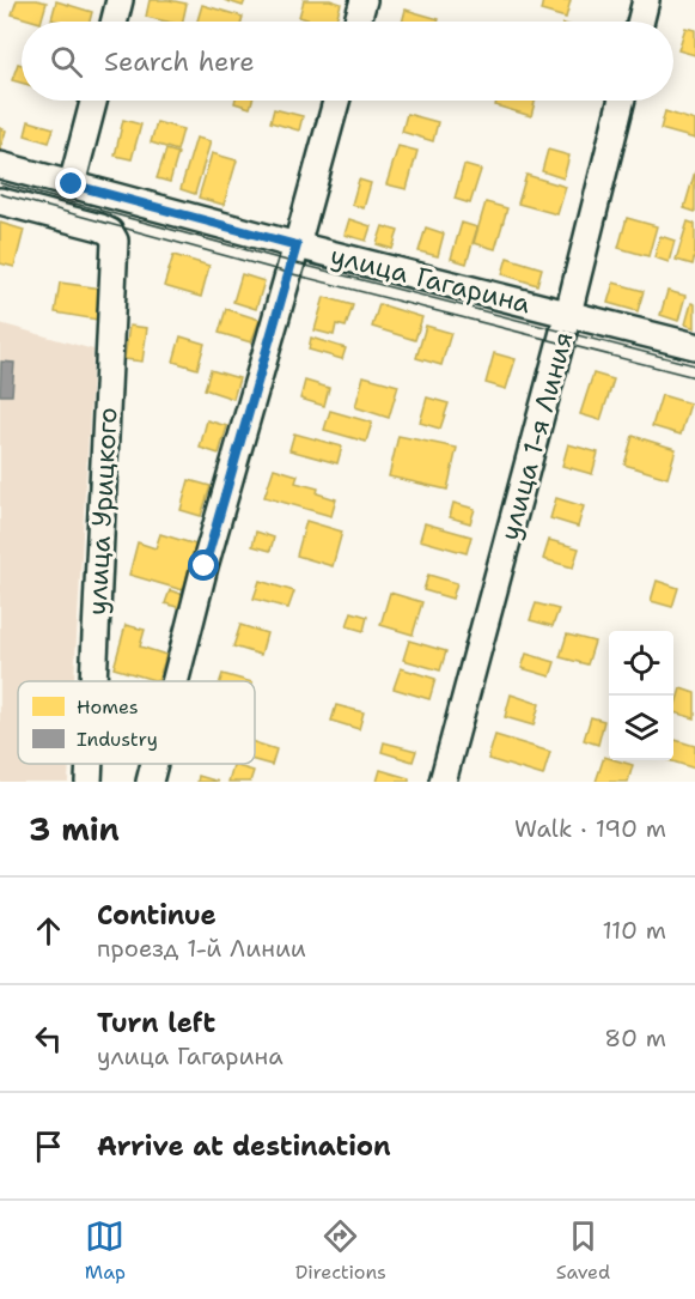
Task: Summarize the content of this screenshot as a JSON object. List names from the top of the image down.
{
  "streets": {
    "street": ["улица Гагарина", "улица 1-я Линия", "улица Урицкого"]
  },
  "crossings": [
    ["улица Гагарина", "улица 1-я Линия"]
  ],
  "legend": ["Homes", "Industry"],
  "page": {
    "search": "Search here",
    "heading": ["3 min", "Walk · 190 m"],
    "list": [
      ["Continue", "проезд 1-й Линии", "110 m"],
      ["Turn left", "улица Гагарина", "80 m"],
      "Arrive at destination"
    ],
    "nav": ["Map", "Directions", "Saved"]
  }
}
